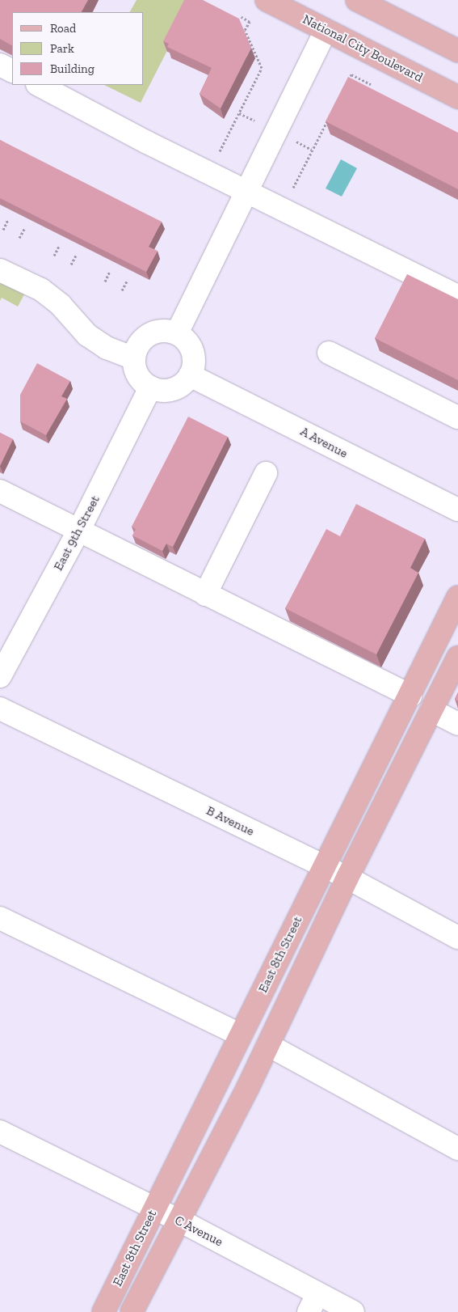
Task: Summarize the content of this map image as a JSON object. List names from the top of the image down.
{
  "streets": {
    "main road": ["National City Boulevard", "East 8th Street"],
    "street": [
      "A Avenue",
      "East 9th Street",
      "B Avenue",
      "C Avenue"
    ]
  },
  "crossings": [
    ["A Avenue", "East 9th Street"],
    ["B Avenue", "East 8th Street"],
    ["East 8th Street", "C Avenue"]
  ],
  "legend": ["Road", "Park", "Building"]
}
